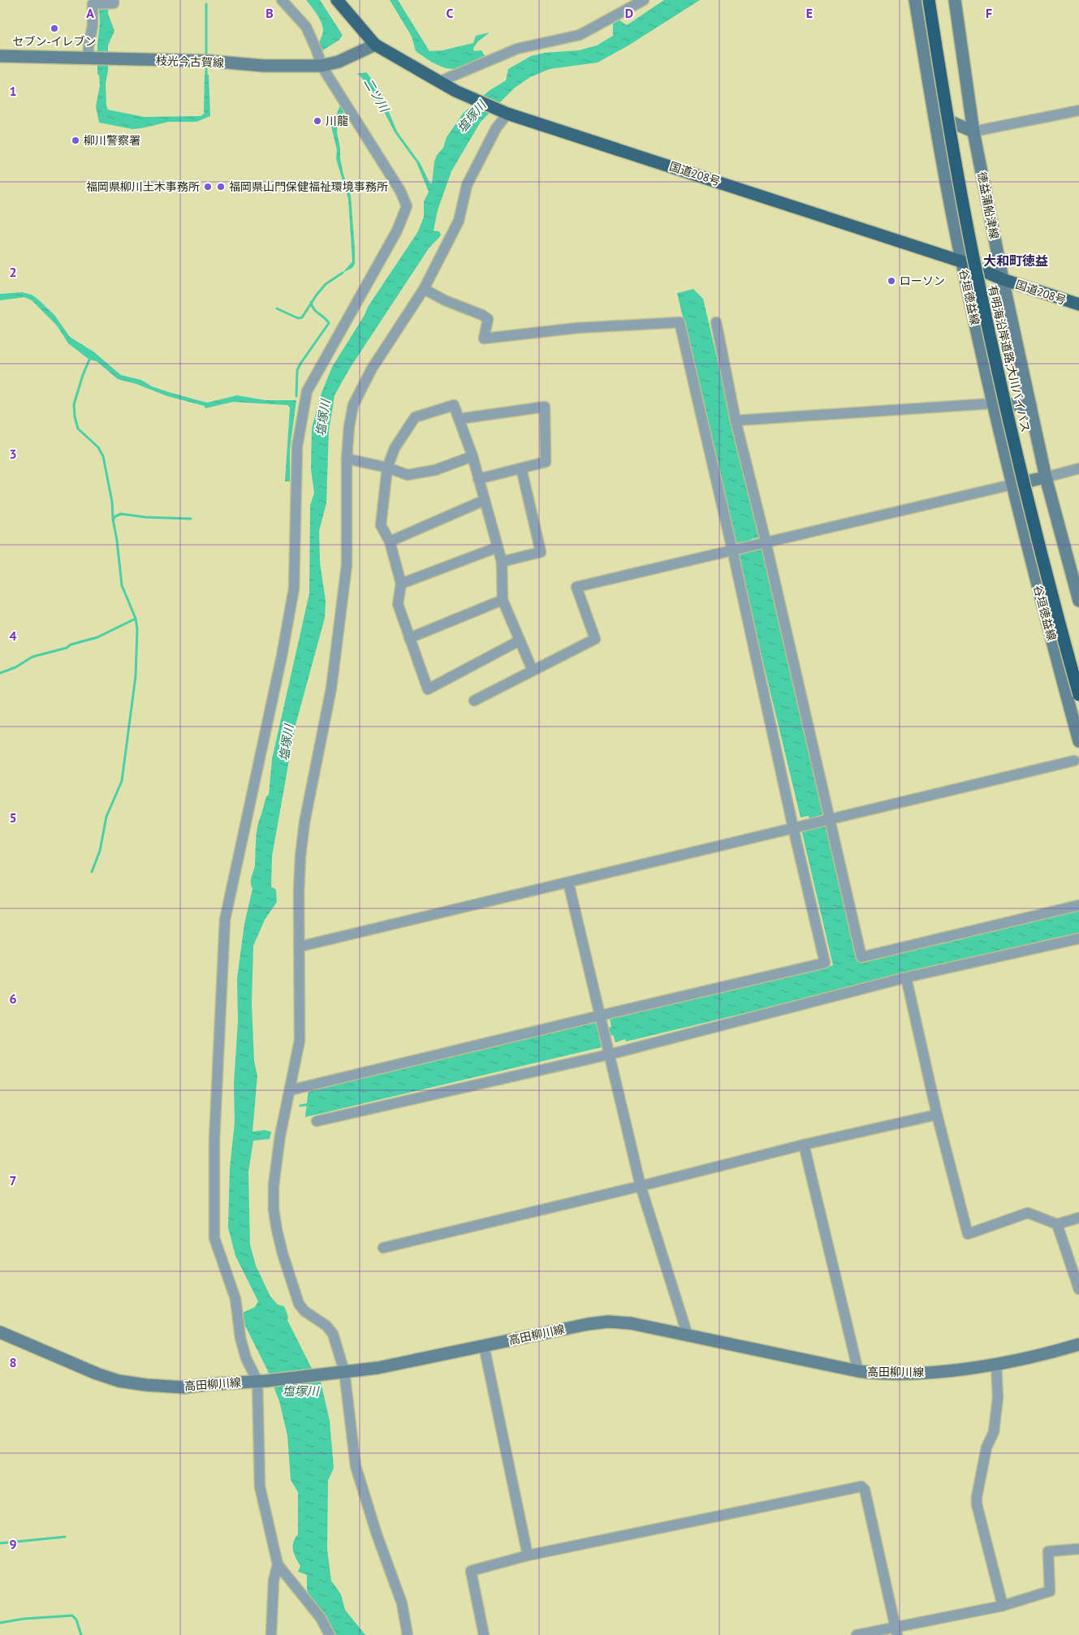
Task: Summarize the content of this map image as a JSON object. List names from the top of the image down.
{
  "streets": {
    "highway": ["国道208号", "有明海沿岸道路;大川バイパス"],
    "main road": [
      "枝光今古賀線",
      "徳益蒲船津線",
      "谷垣徳益線",
      "高田柳川線"
    ]
  },
  "crossings": [
    ["枝光今古賀線", "国道208号"],
    ["国道208号", "徳益蒲船津線"],
    ["国道208号", "谷垣徳益線"]
  ],
  "districts": ["大和町徳益"],
  "water": ["二ツ川", "塩塚川"],
  "places": [
    "セブン-イレブン",
    "川龍",
    "柳川警察署",
    "福岡県柳川土木事務所",
    "福岡県山門保健福祉環境事務所",
    "ローソン"
  ],
  "grid": {
    "columns": [
      "A",
      "B",
      "C",
      "D",
      "E",
      "F"
    ],
    "rows": [
      "1",
      "2",
      "3",
      "4",
      "5",
      "6",
      "7",
      "8",
      "9"
    ]
  }
}
